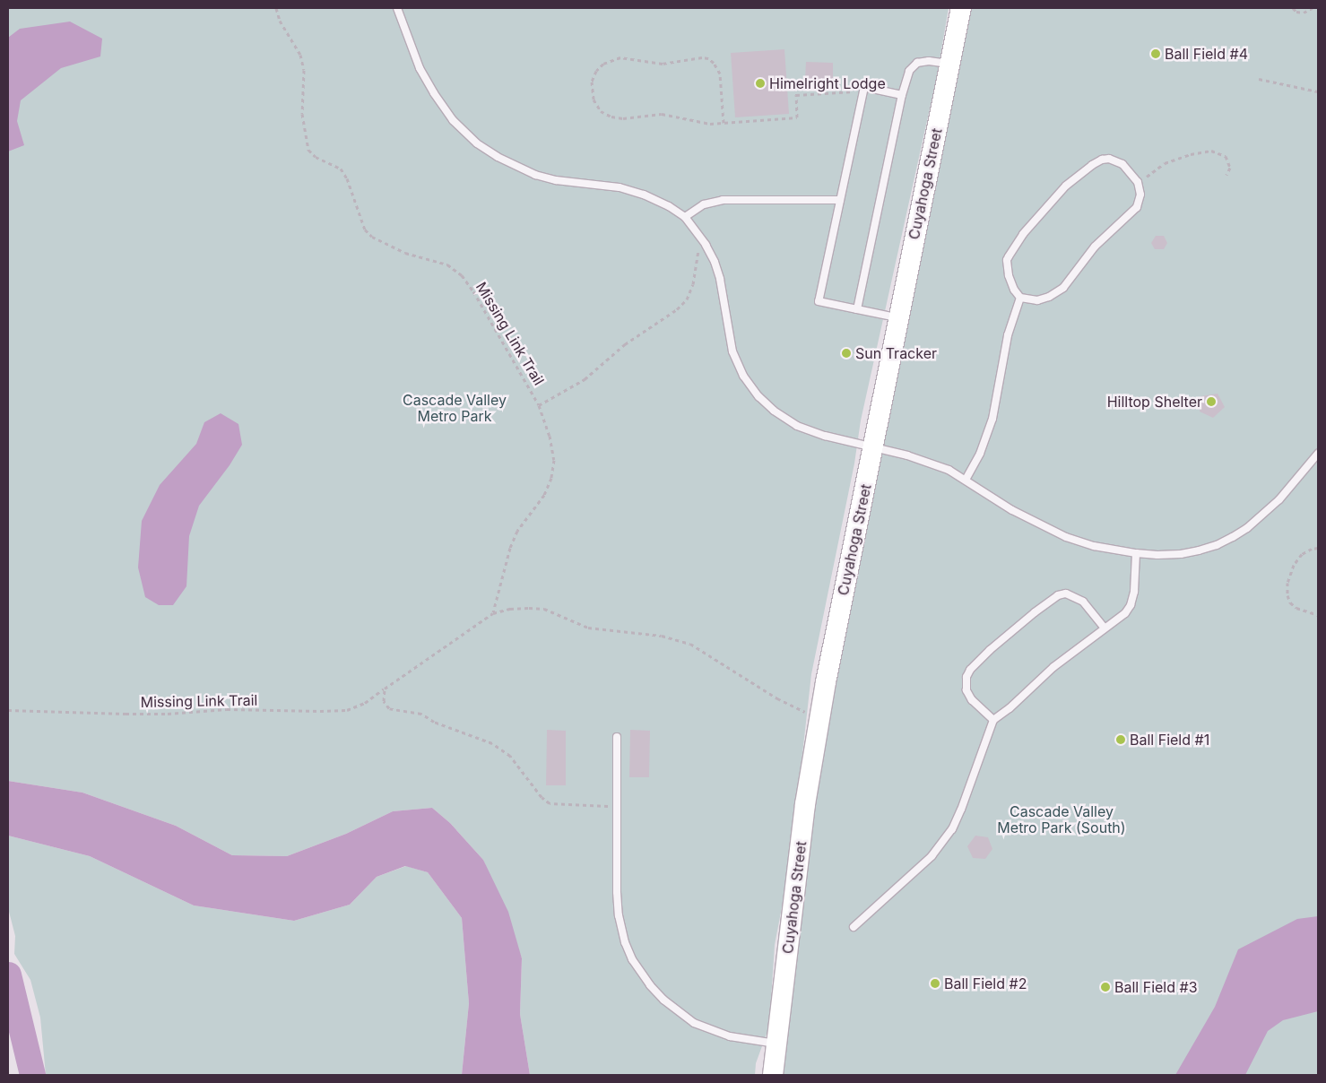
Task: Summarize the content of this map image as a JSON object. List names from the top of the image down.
{
  "streets": {
    "street": ["Cuyahoga Street"],
    "path": ["Missing Link Trail"]
  },
  "parks": ["Cascade Valley Metro Park", "Cascade Valley Metro Park (South)"],
  "places": [
    "Ball Field #4",
    "Himelright Lodge",
    "Sun Tracker",
    "Hilltop Shelter",
    "Ball Field #1",
    "Ball Field #2",
    "Ball Field #3"
  ]
}
